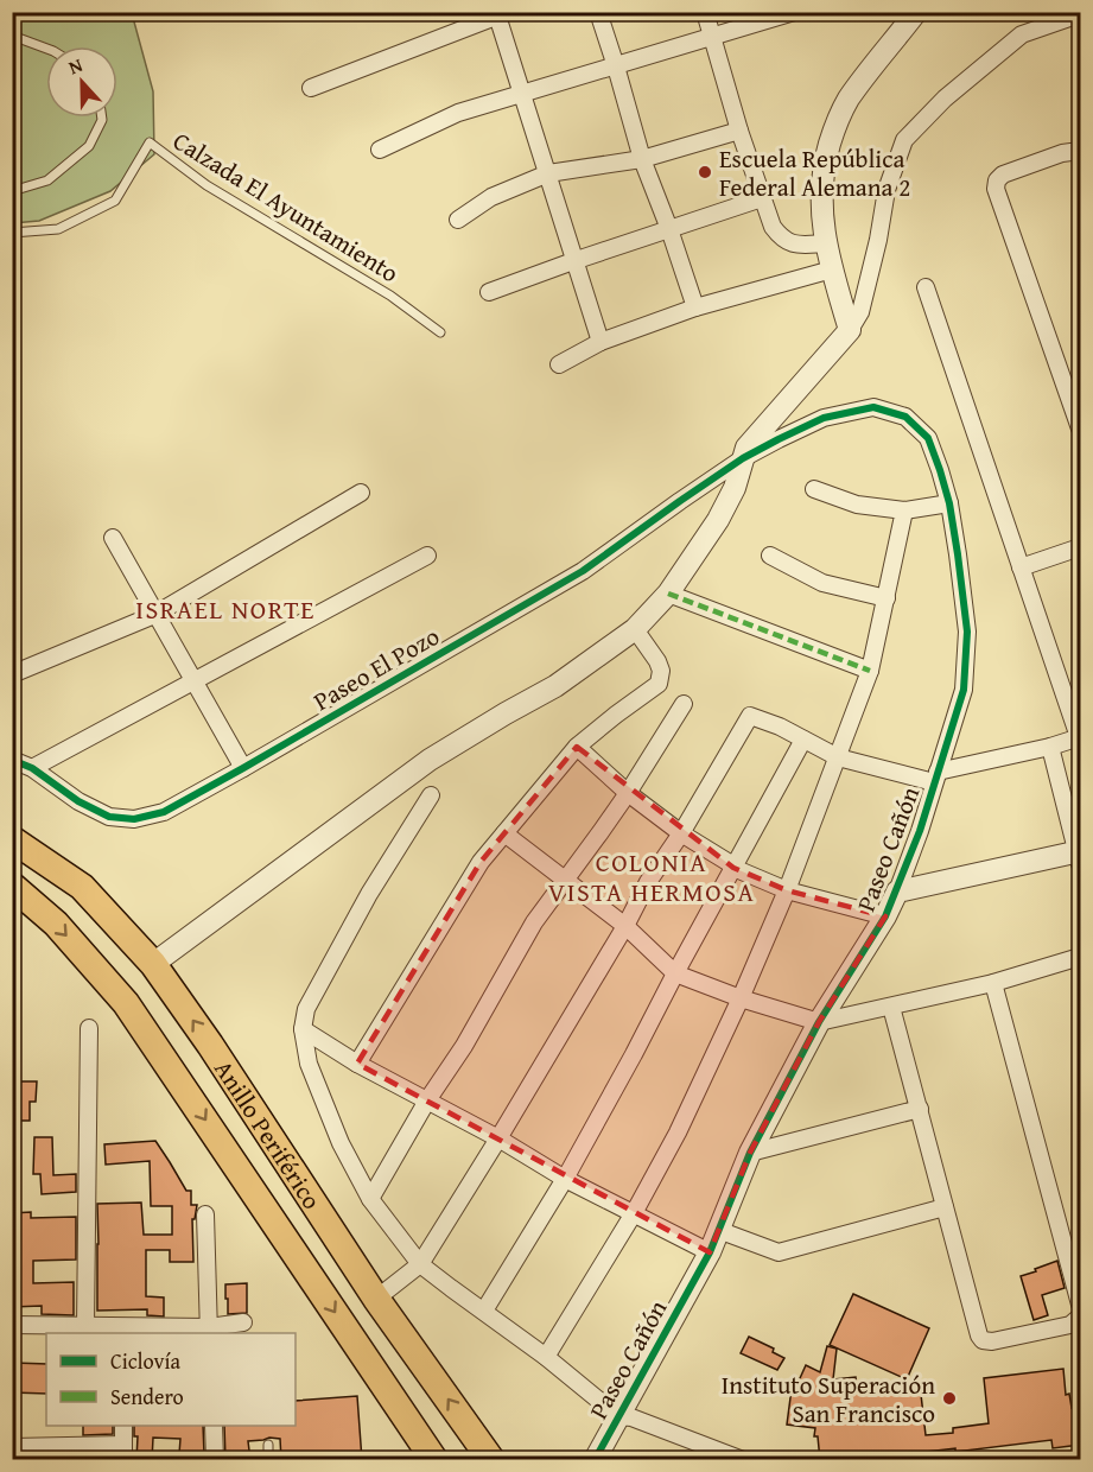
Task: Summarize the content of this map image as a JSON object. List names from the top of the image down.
{
  "streets": {
    "highway": ["Anillo Periférico"],
    "street": ["Paseo El Pozo", "Paseo Cañón"],
    "lane": ["Calzada El Ayuntamiento"]
  },
  "crossings": [
    ["Paseo El Pozo", "Paseo Cañón"]
  ],
  "districts": ["ISRAEL NORTE", "COLONIA VISTA HERMOSA"],
  "places": ["Escuela República Federal Alemana 2", "Instituto Superación San Francisco"],
  "legend": ["Ciclovía", "Sendero"],
  "north": "top"
}
